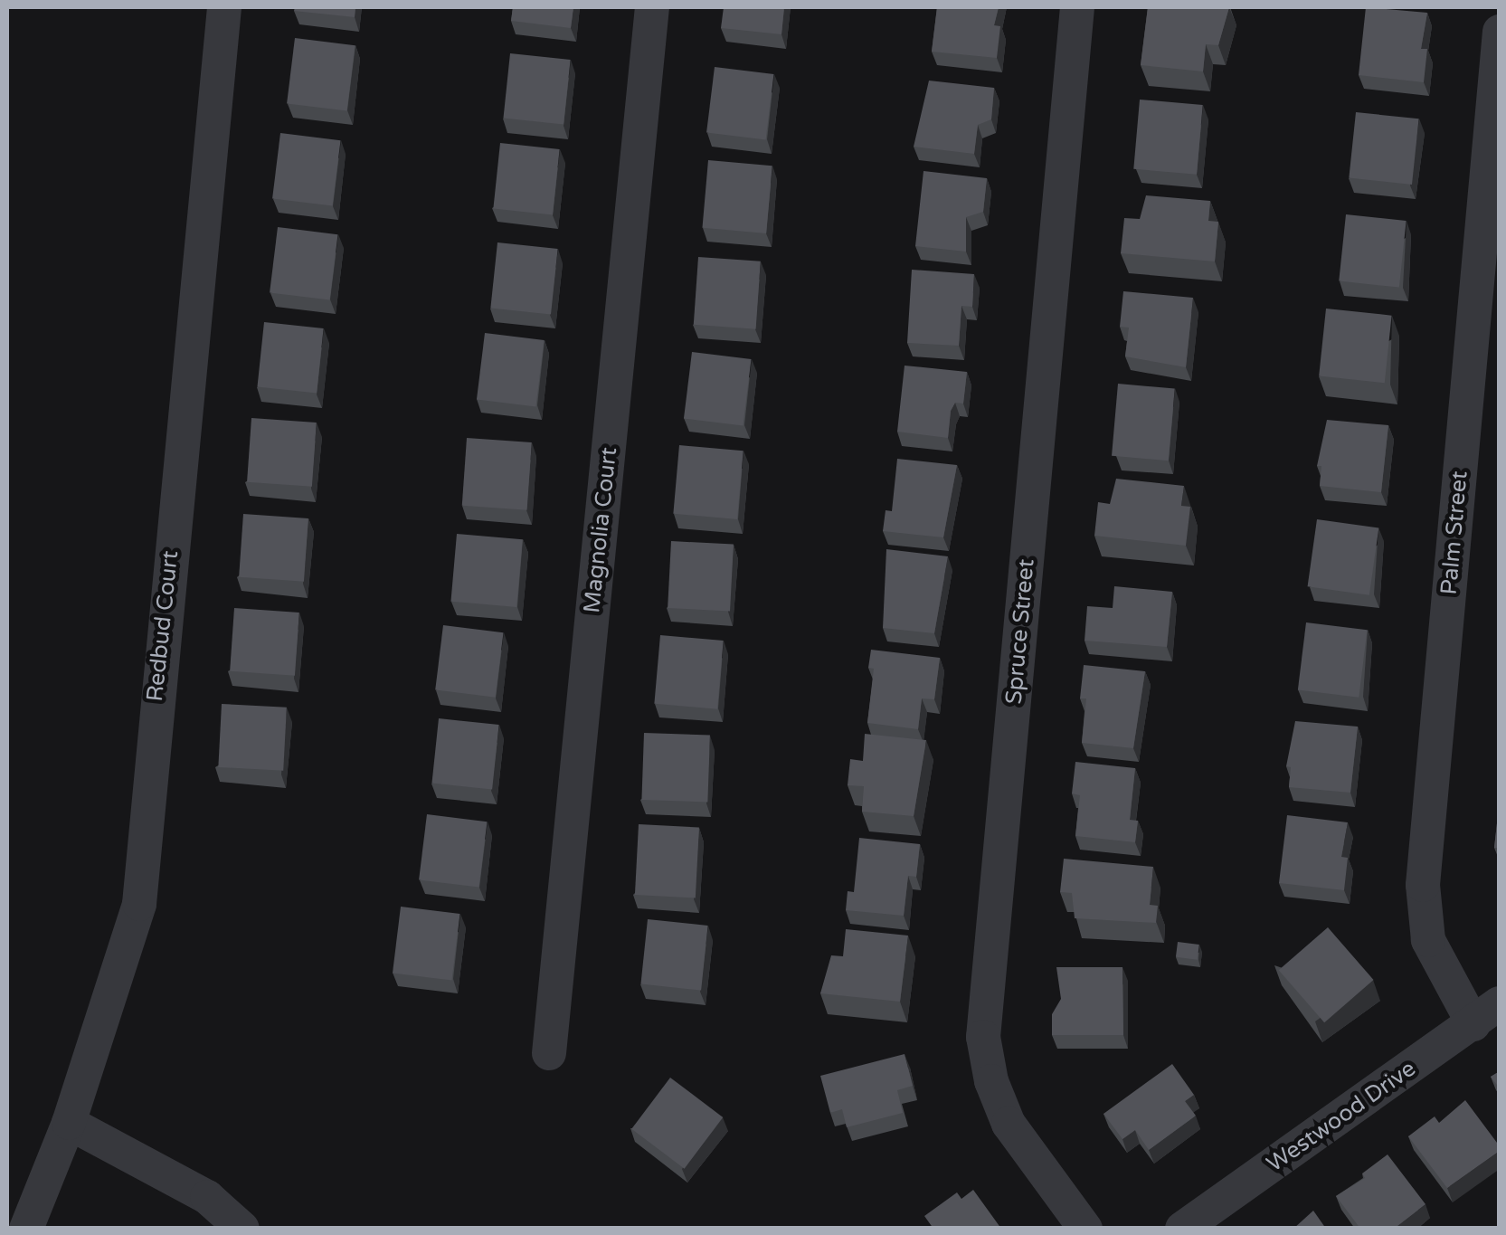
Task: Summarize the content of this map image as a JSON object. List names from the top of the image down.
{
  "streets": {
    "street": [
      "Magnolia Court",
      "Palm Street",
      "Redbud Court",
      "Spruce Street",
      "Westwood Drive"
    ]
  },
  "crossings": [
    ["Palm Street", "Westwood Drive"]
  ]
}
